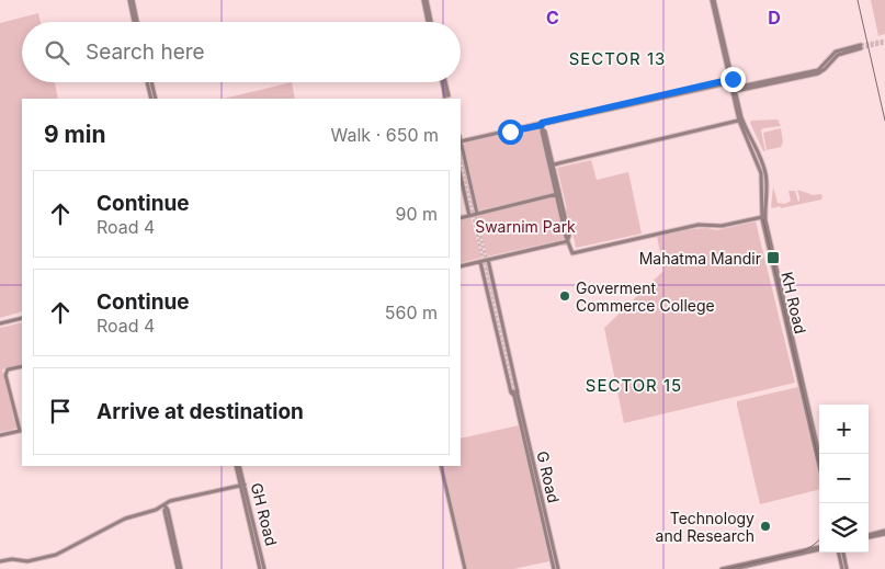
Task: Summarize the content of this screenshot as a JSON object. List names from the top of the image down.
{
  "streets": {
    "street": ["KH Road", "G Road", "GH Road"]
  },
  "districts": ["SECTOR 13", "SECTOR 15"],
  "parks": ["Swarnim Park"],
  "places": {
    "transit": ["Mahatma Mandir"],
    "other": ["Goverment Commerce College", "Technology and Research"]
  },
  "page": {
    "search": "Search here",
    "heading": ["9 min", "Walk · 650 m"],
    "list": [
      ["Continue", "Road 4", "90 m"],
      ["Continue", "Road 4", "560 m"],
      "Arrive at destination"
    ],
    "map_buttons": ["+", "−"]
  },
  "grid": {
    "columns": ["C", "D"]
  }
}
